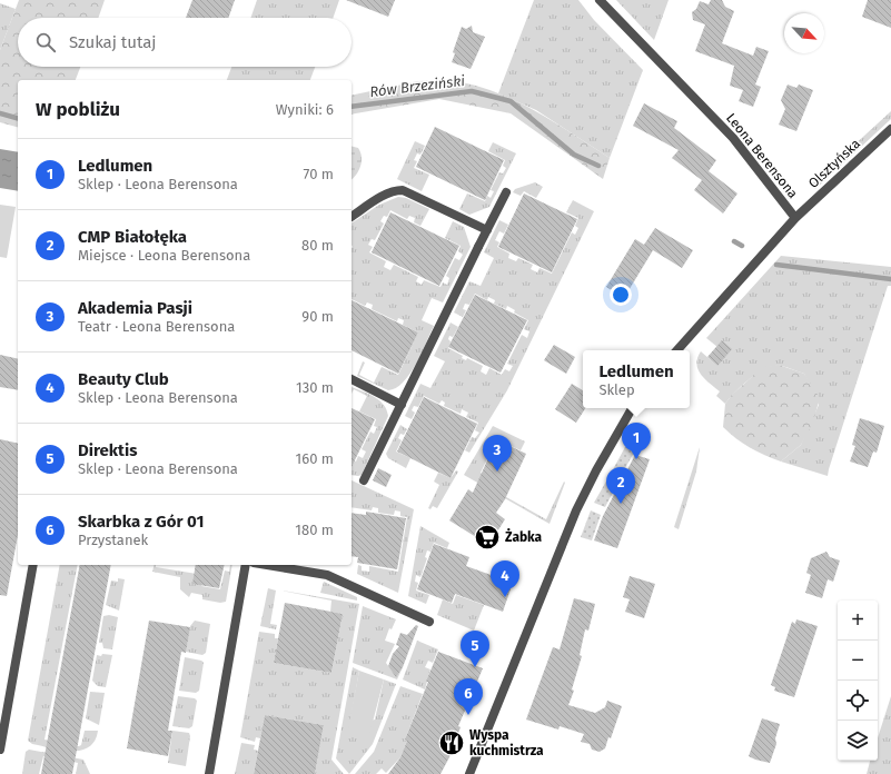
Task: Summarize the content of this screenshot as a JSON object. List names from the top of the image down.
{
  "streets": {
    "street": ["Leona Berensona", "Olsztyńska"]
  },
  "crossings": [
    ["Leona Berensona", "Olsztyńska"]
  ],
  "water": ["Rów Brzeziński"],
  "places": {
    "supermarket": ["Żabka"],
    "restaurant": ["Wyspa kuchmistrza"]
  },
  "north": "bottom right",
  "page": {
    "search": "Szukaj tutaj",
    "heading": ["W pobliżu", "Wyniki: 6"],
    "list": [
      {
        "mark": "1",
        "name": "Ledlumen",
        "note": "Sklep · Leona Berensona",
        "value": "70 m"
      },
      {
        "mark": "2",
        "name": "CMP Białołęka",
        "note": "Miejsce · Leona Berensona",
        "value": "80 m"
      },
      {
        "mark": "3",
        "name": "Akademia Pasji",
        "note": "Teatr · Leona Berensona",
        "value": "90 m"
      },
      {
        "mark": "4",
        "name": "Beauty Club",
        "note": "Sklep · Leona Berensona",
        "value": "130 m"
      },
      {
        "mark": "5",
        "name": "Direktis",
        "note": "Sklep · Leona Berensona",
        "value": "160 m"
      },
      {
        "mark": "6",
        "name": "Skarbka z Gór 01",
        "note": "Przystanek",
        "value": "180 m"
      }
    ],
    "popup": ["Ledlumen", "Sklep"],
    "pins": [
      "1",
      "3",
      "2",
      "4",
      "5",
      "6"
    ],
    "map_buttons": ["+", "−"]
  }
}
